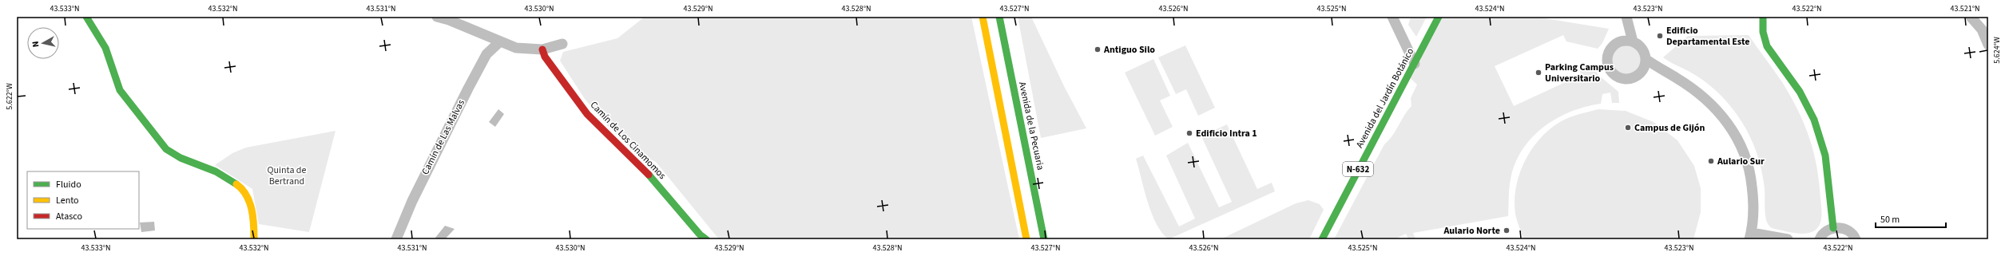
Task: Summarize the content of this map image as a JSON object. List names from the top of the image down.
{
  "streets": {
    "main road": [
      "Avenida del Jardín Botánico",
      "Avenida de la Pecuaria",
      "Camín de Los Cinamomos",
      "N-632"
    ],
    "street": ["Camín de Las Malvas"]
  },
  "parks": ["Quinta de Bertrand"],
  "places": [
    "Edificio Departamental Este",
    "Antiguo Silo",
    "Parking Campus Universitario",
    "Campus de Gijón",
    "Edificio Intra 1",
    "Aulario Sur",
    "Aulario Norte"
  ],
  "legend": ["Fluido", "Lento", "Atasco"],
  "scale_bar": "50 m",
  "north": "left",
  "coordinates": [
    "43.533°N",
    "43.532°N",
    "43.531°N",
    "43.530°N",
    "43.529°N",
    "43.528°N",
    "43.527°N",
    "43.526°N",
    "43.525°N",
    "43.524°N",
    "43.523°N",
    "43.522°N",
    "43.521°N",
    "5.624°W",
    "5.622°W"
  ]
}
